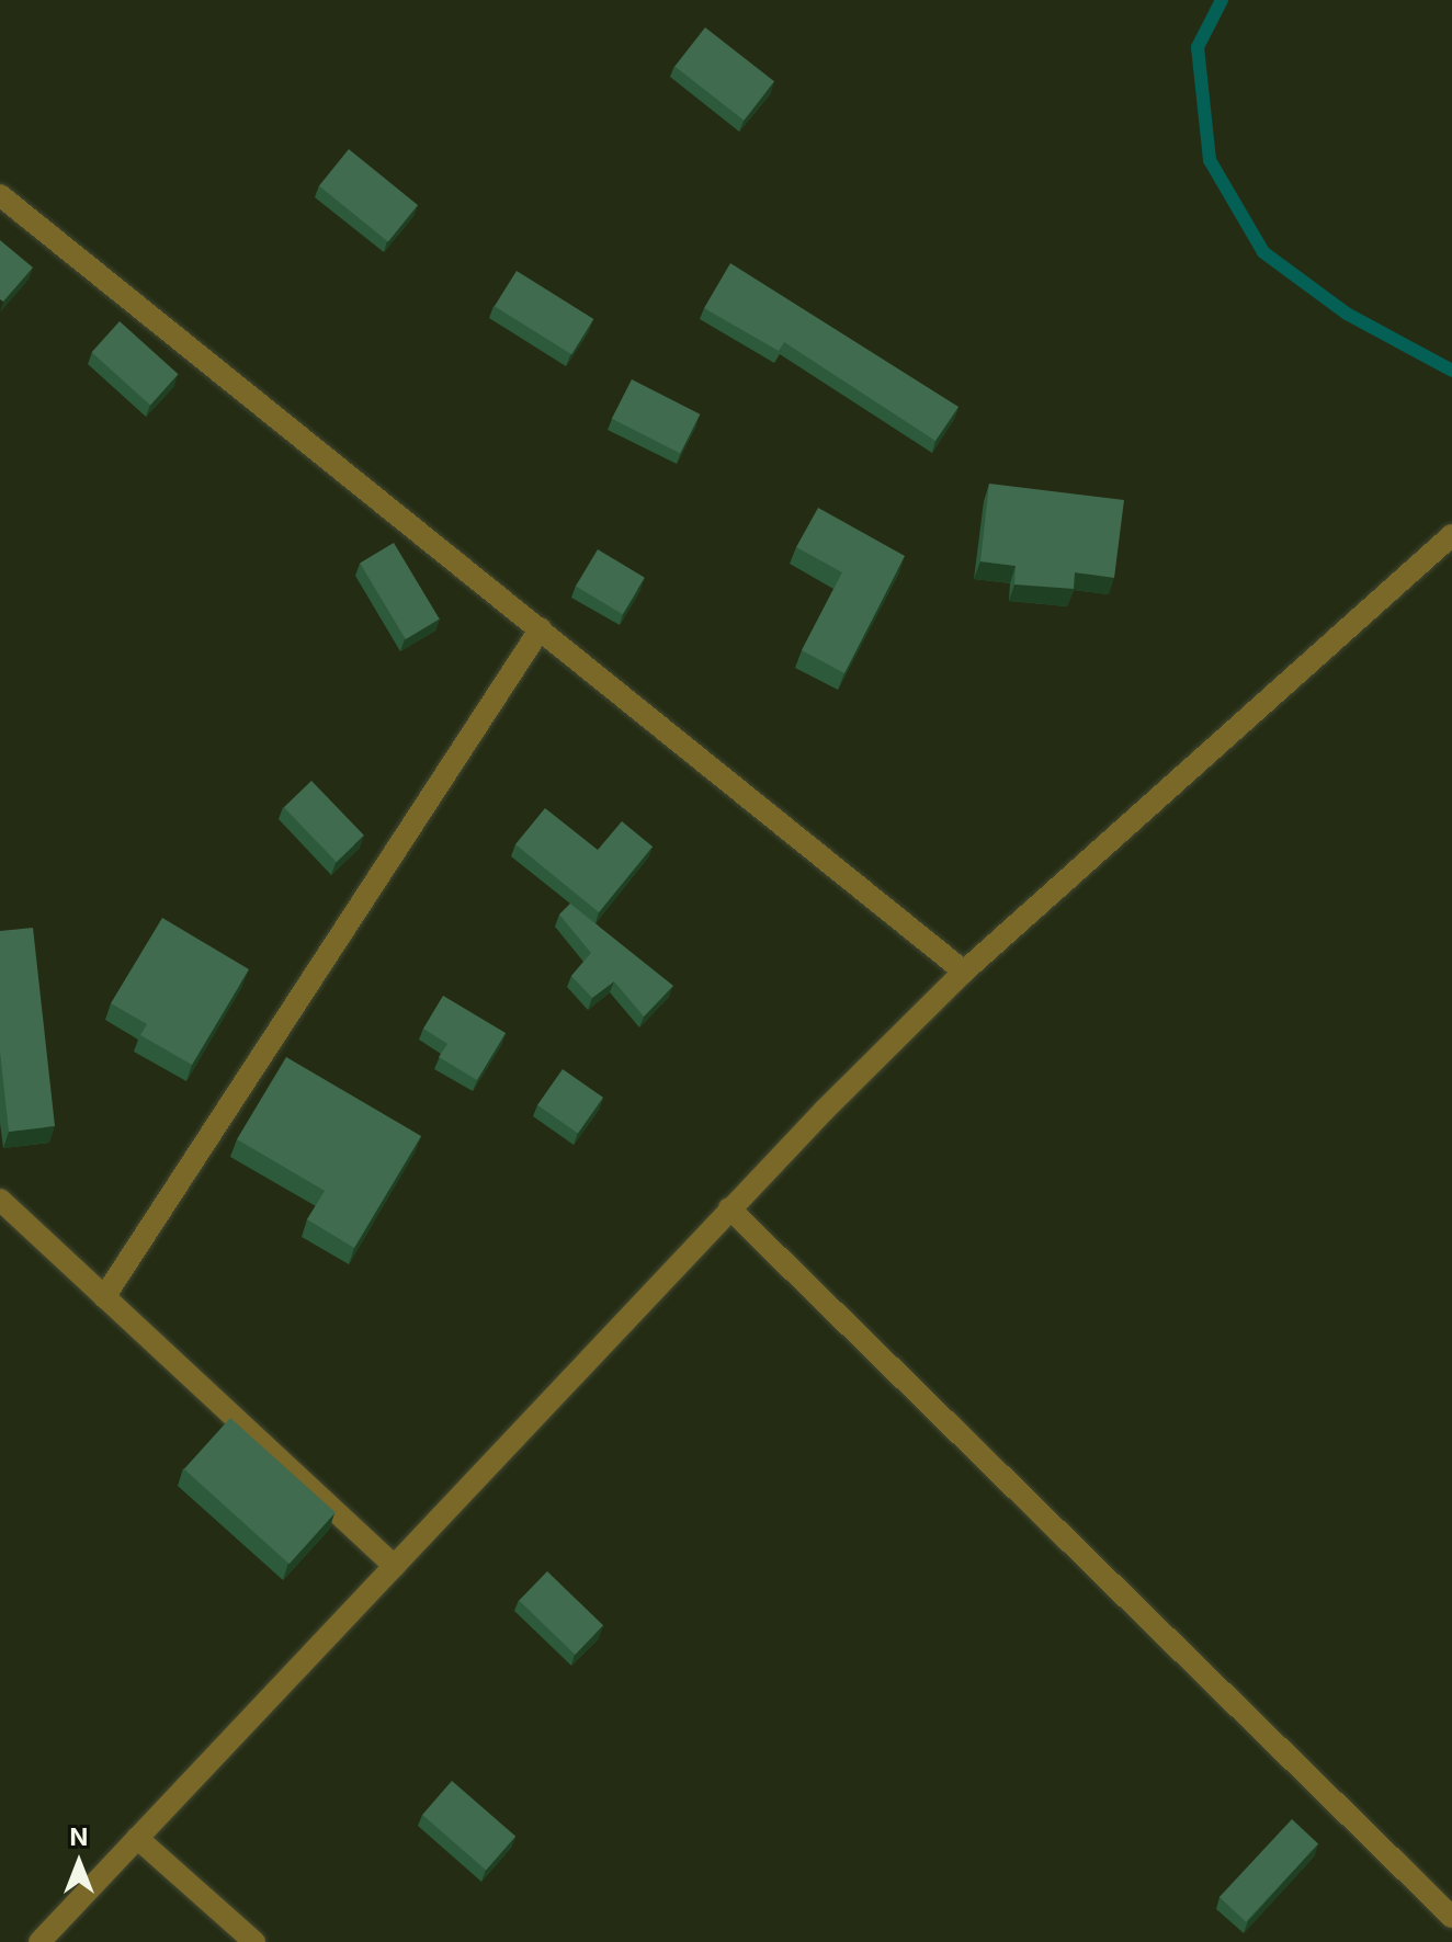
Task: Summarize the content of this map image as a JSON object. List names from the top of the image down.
{
  "north": "top"
}
